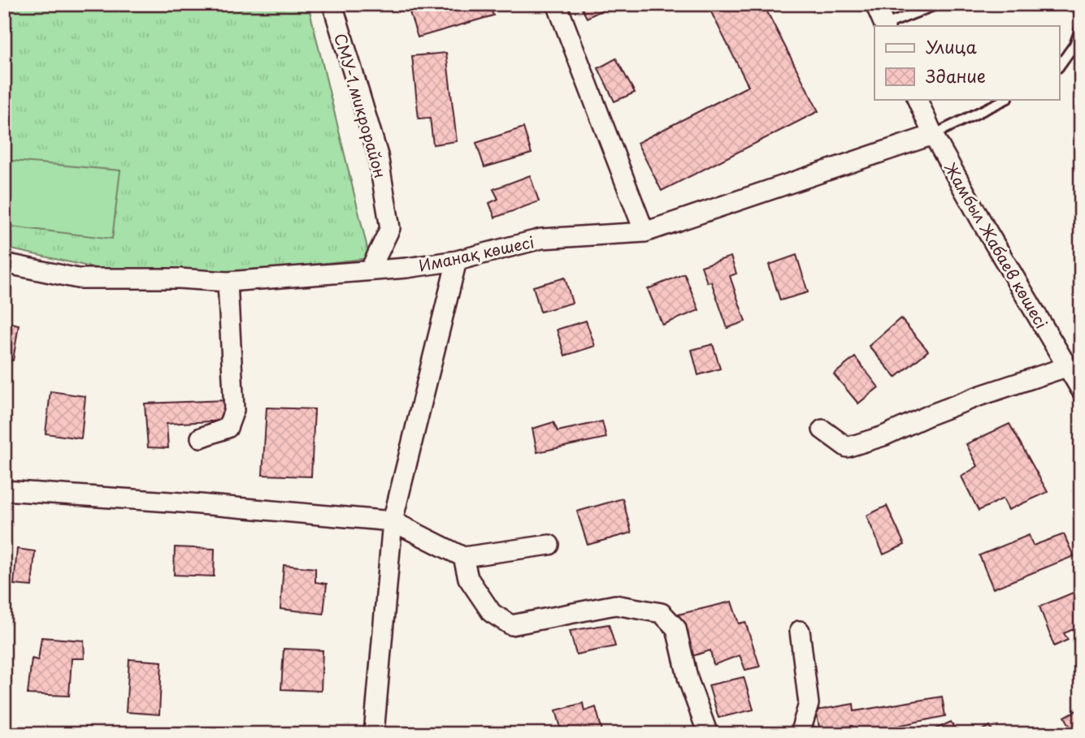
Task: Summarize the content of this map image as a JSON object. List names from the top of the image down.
{
  "streets": {
    "street": ["СМУ-1 микрорайон", "Жамбыл Жабаев көшесі", "Иманақ көшесі"]
  },
  "crossings": [
    ["СМУ-1 микрорайон", "Иманақ көшесі"],
    ["Жамбыл Жабаев көшесі", "Иманақ көшесі"]
  ],
  "legend": ["Улица", "Здание"]
}
